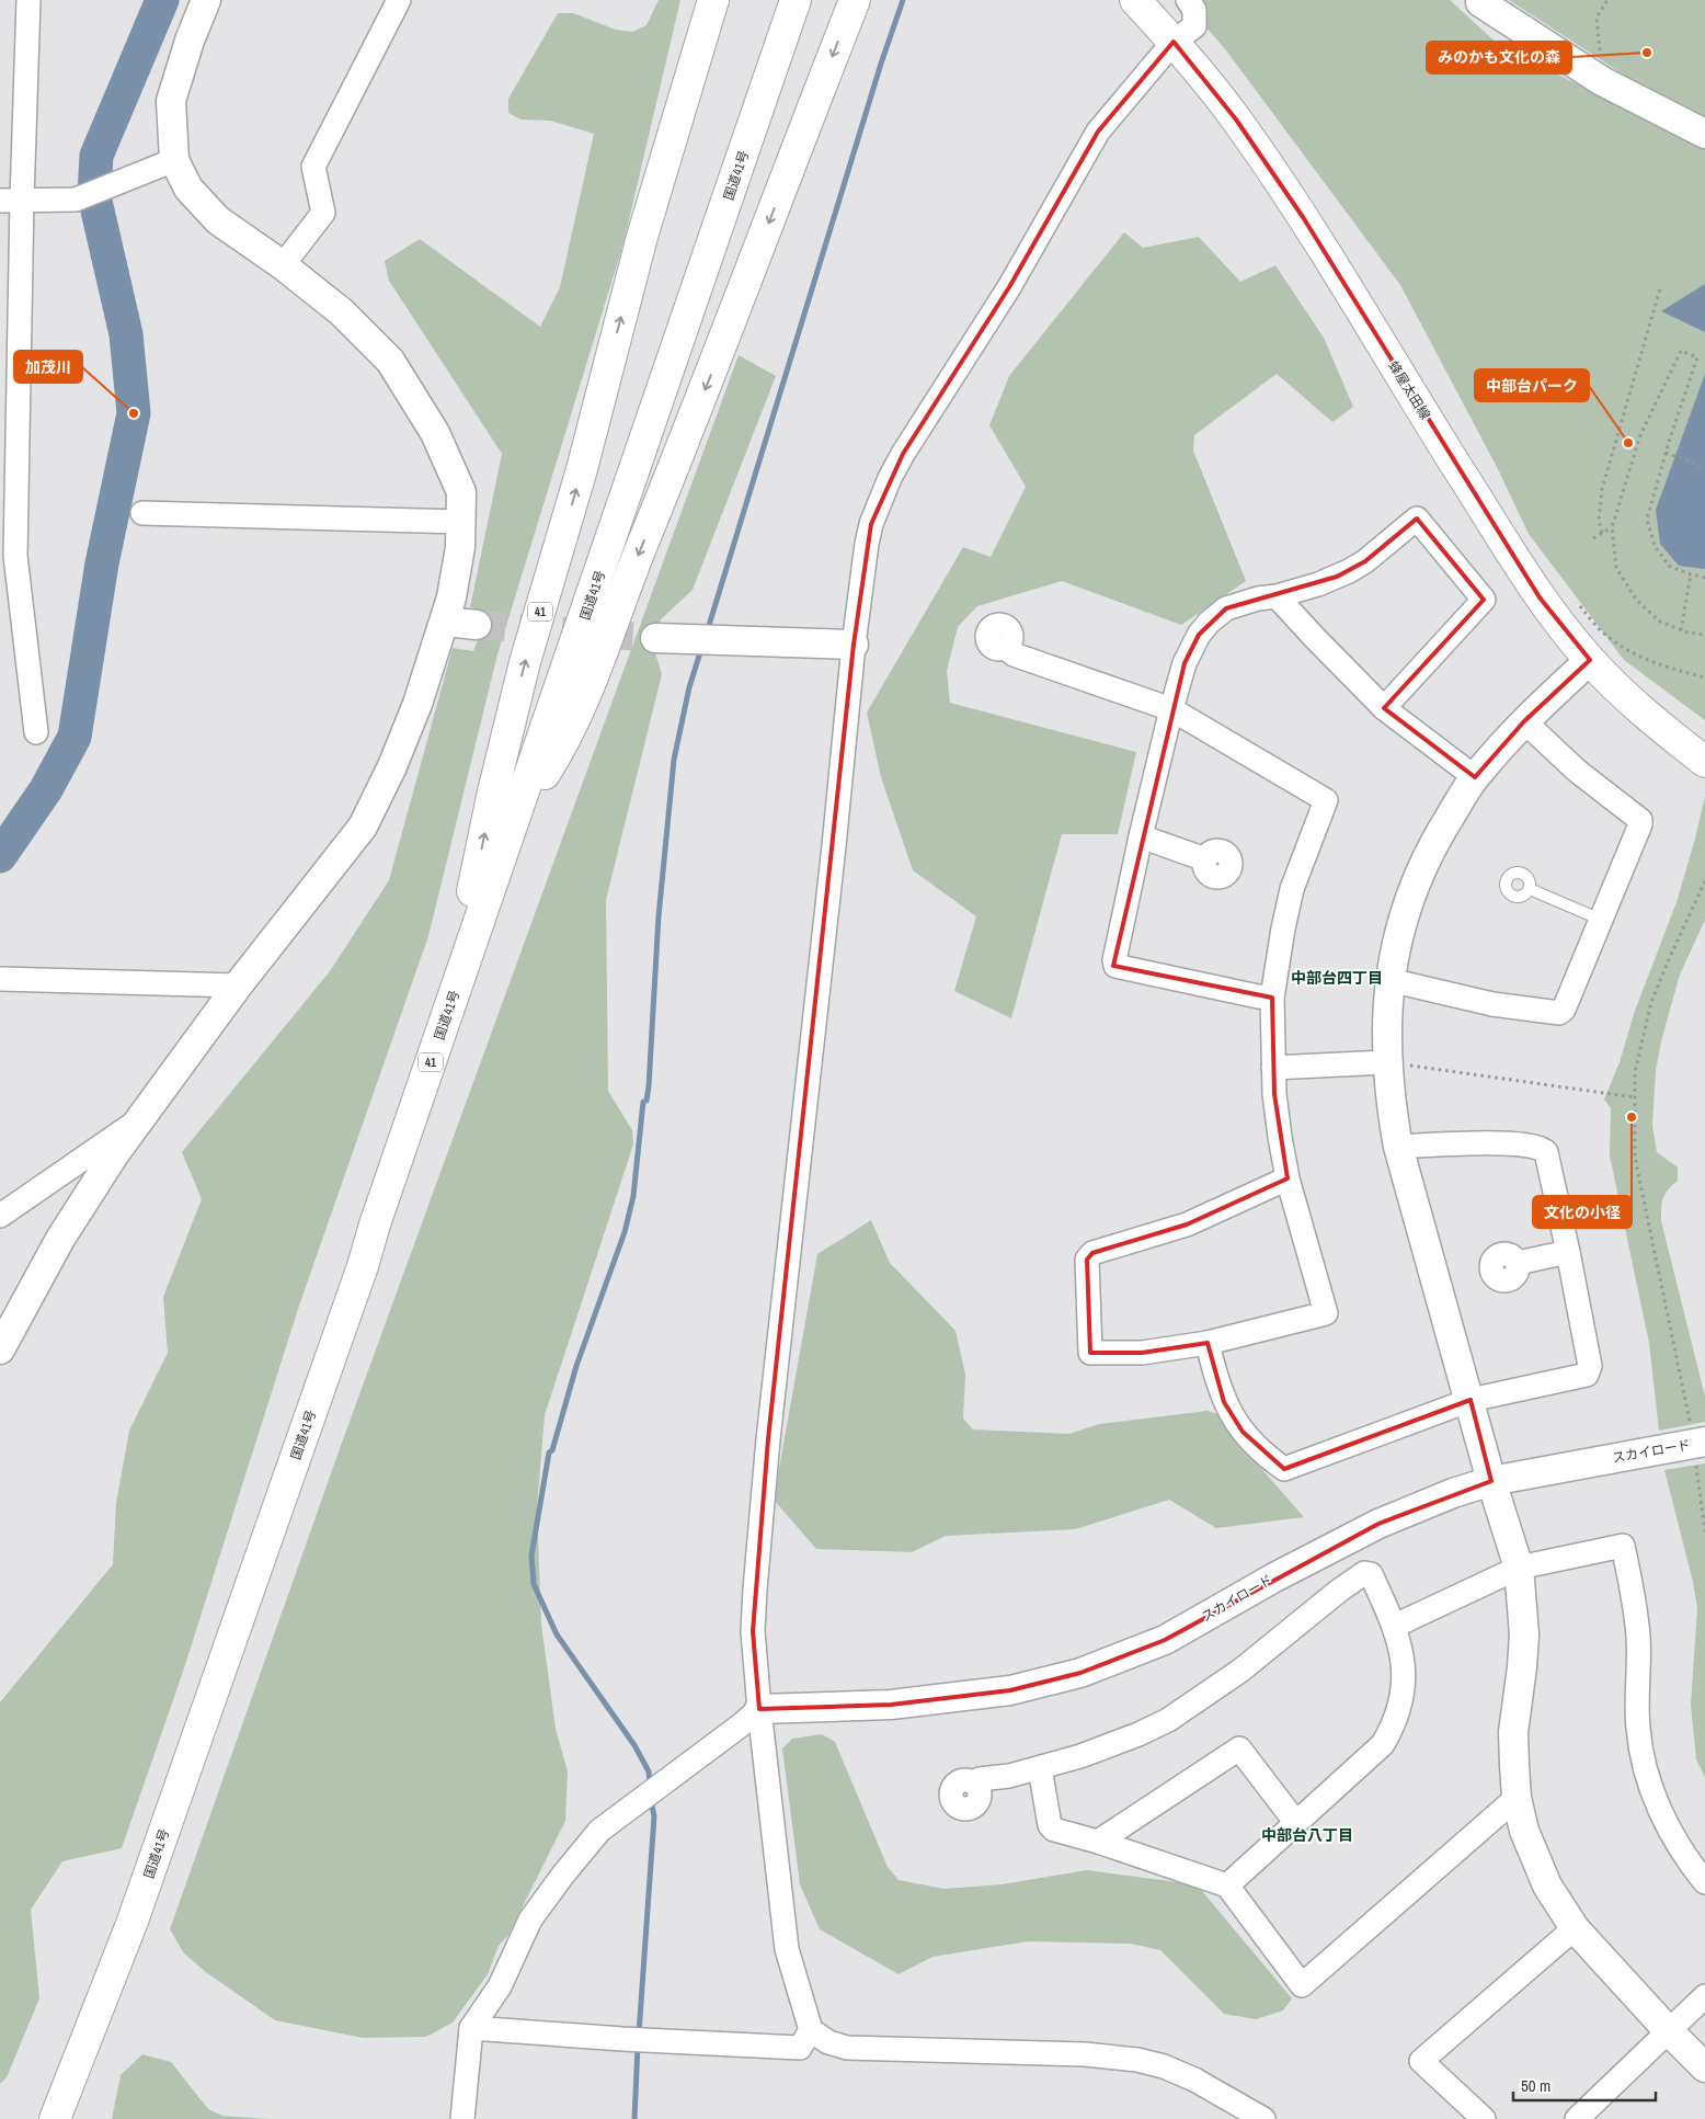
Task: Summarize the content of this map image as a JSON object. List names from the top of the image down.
{
  "streets": {
    "main road": ["国道41号", "蜂屋太田線", "41"],
    "street": ["スカイロード"]
  },
  "crossings": [
    ["国道41号", "41"]
  ],
  "districts": ["中部台四丁目", "中部台八丁目"],
  "places": [
    "みのかも文化の森",
    "加茂川",
    "中部台パーク",
    "文化の小径"
  ],
  "scale_bar": "50 m"
}
